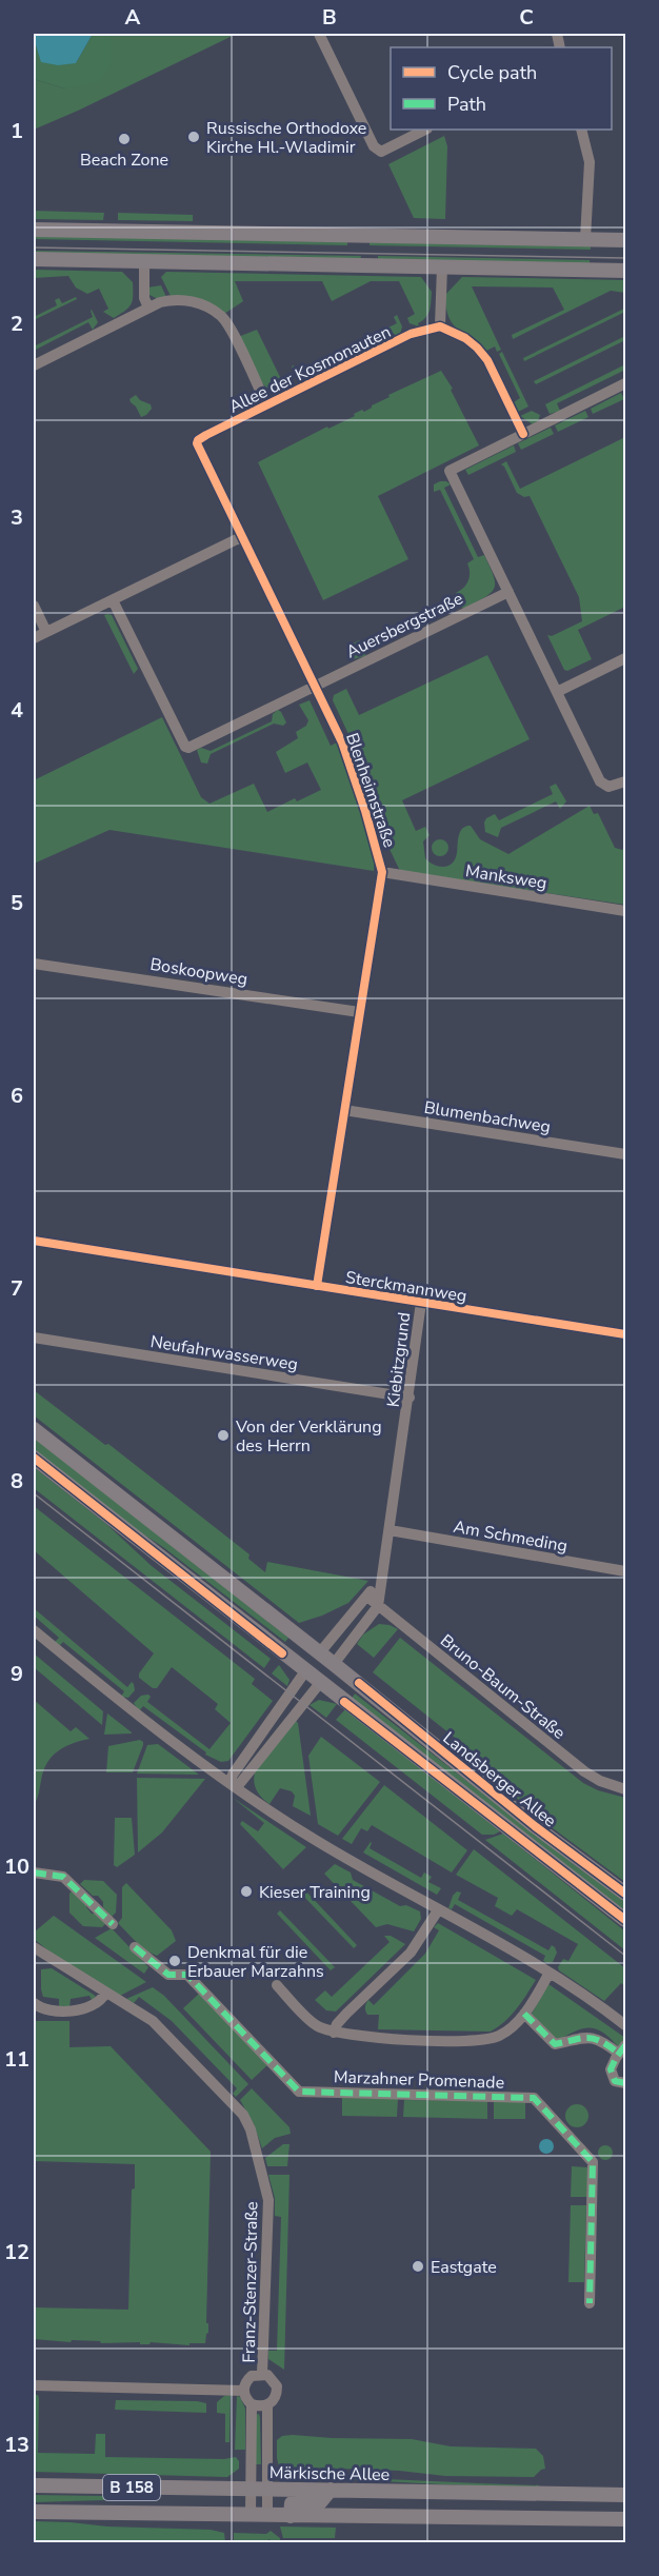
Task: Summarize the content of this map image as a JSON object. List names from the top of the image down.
{
  "streets": {
    "main road": ["Landsberger Allee", "Märkische Allee", "B 158"],
    "street": [
      "Allee der Kosmonauten",
      "Auersbergstraße",
      "Blenheimstraße",
      "Manksweg",
      "Boskoopweg",
      "Blumenbachweg",
      "Sterckmannweg",
      "Neufahrwasserweg",
      "Kiebitzgrund",
      "Am Schmeding",
      "Bruno-Baum-Straße",
      "Marzahner Promenade",
      "Franz-Stenzer-Straße"
    ]
  },
  "crossings": [
    ["Allee der Kosmonauten", "Blenheimstraße"],
    ["Auersbergstraße", "Blenheimstraße"],
    ["Blenheimstraße", "Manksweg"],
    ["Blenheimstraße", "Boskoopweg"],
    ["Blenheimstraße", "Blumenbachweg"],
    ["Blenheimstraße", "Sterckmannweg"],
    ["Sterckmannweg", "Kiebitzgrund"],
    ["Neufahrwasserweg", "Kiebitzgrund"],
    ["Kiebitzgrund", "Am Schmeding"],
    ["Kiebitzgrund", "Bruno-Baum-Straße"],
    ["Kiebitzgrund", "Landsberger Allee"],
    ["Franz-Stenzer-Straße", "Märkische Allee"],
    ["Franz-Stenzer-Straße", "B 158"]
  ],
  "places": [
    "Russische Orthodoxe Kirche Hl.-Wladimir",
    "Beach Zone",
    "Von der Verklärung des Herrn",
    "Kieser Training",
    "Denkmal für die Erbauer Marzahns",
    "Eastgate"
  ],
  "legend": ["Cycle path", "Path"],
  "grid": {
    "columns": ["A", "B", "C"],
    "rows": [
      "1",
      "2",
      "3",
      "4",
      "5",
      "6",
      "7",
      "8",
      "9",
      "10",
      "11",
      "12",
      "13"
    ]
  }
}
